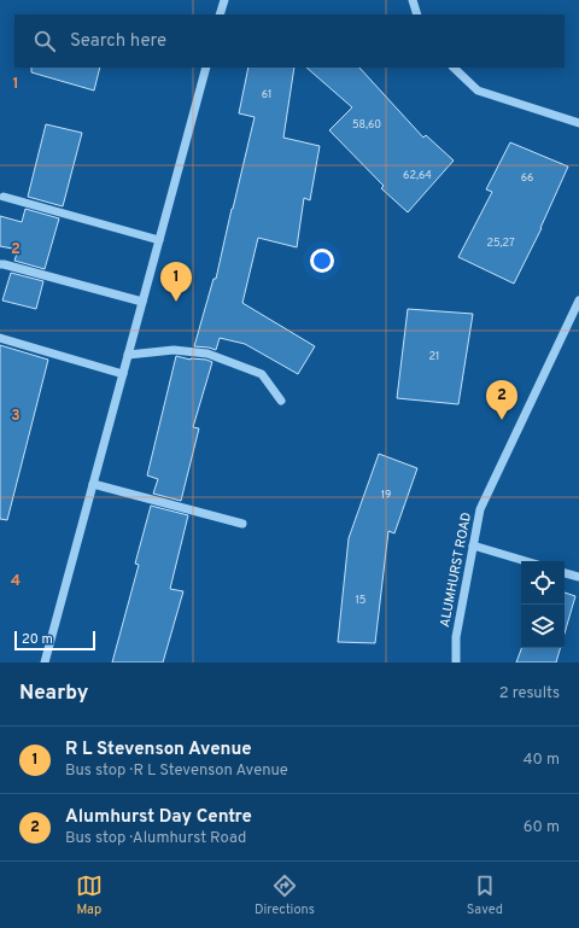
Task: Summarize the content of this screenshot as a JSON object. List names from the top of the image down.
{
  "streets": {
    "street": ["ALUMHURST ROAD"]
  },
  "house_numbers": [
    "61",
    "58,60",
    "62,64",
    "66",
    "25,27",
    "21",
    "19",
    "15"
  ],
  "scale_bar": "20 m",
  "page": {
    "search": "Search here",
    "pins": ["1", "2"],
    "scale": "20 m",
    "heading": ["Nearby", "2 results"],
    "list": [
      {
        "mark": "1",
        "name": "R L Stevenson Avenue",
        "note": "Bus stop · R L Stevenson Avenue",
        "value": "40 m"
      },
      {
        "mark": "2",
        "name": "Alumhurst Day Centre",
        "note": "Bus stop · Alumhurst Road",
        "value": "60 m"
      }
    ],
    "nav": ["Map", "Directions", "Saved"]
  },
  "grid": {
    "rows": [
      "1",
      "2",
      "3",
      "4"
    ]
  }
}
